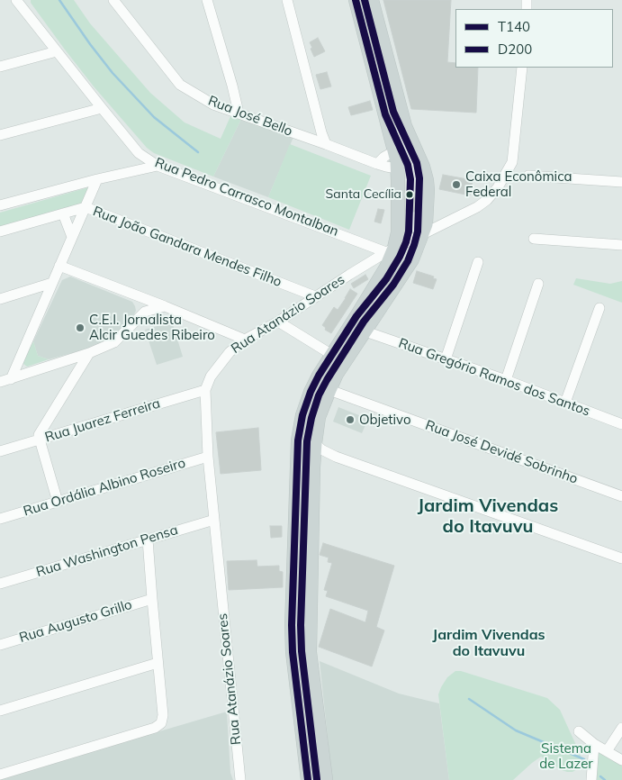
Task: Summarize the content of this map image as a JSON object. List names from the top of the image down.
{
  "streets": {
    "street": [
      "Rua José Bello",
      "Rua Pedro Carrasco Montalban",
      "Rua João Gandara Mendes Filho",
      "Rua Atanázio Soares",
      "Rua Gregório Ramos dos Santos",
      "Rua Juarez Ferreira",
      "Rua José Devidé Sobrinho",
      "Rua Ordália Albino Roseiro",
      "Rua Washington Pensa",
      "Rua Augusto Grillo"
    ]
  },
  "crossings": [
    ["Rua Pedro Carrasco Montalban", "Rua Atanázio Soares"],
    ["Rua João Gandara Mendes Filho", "Rua Atanázio Soares"],
    ["Rua Atanázio Soares", "Rua Juarez Ferreira"],
    ["Rua Atanázio Soares", "Rua Ordália Albino Roseiro"],
    ["Rua Atanázio Soares", "Rua Washington Pensa"]
  ],
  "districts": ["Jardim Vivendas do Itavuvu", "Jardim Vivendas do Itavuvu"],
  "parks": ["Sistema de Lazer"],
  "places": [
    "Caixa Econômica Federal",
    "Santa Cecília",
    "C.E.I. Jornalista Alcir Guedes Ribeiro",
    "Objetivo"
  ],
  "lines": ["transit line T140", "transit line D200"],
  "legend": ["T140", "D200"]
}
